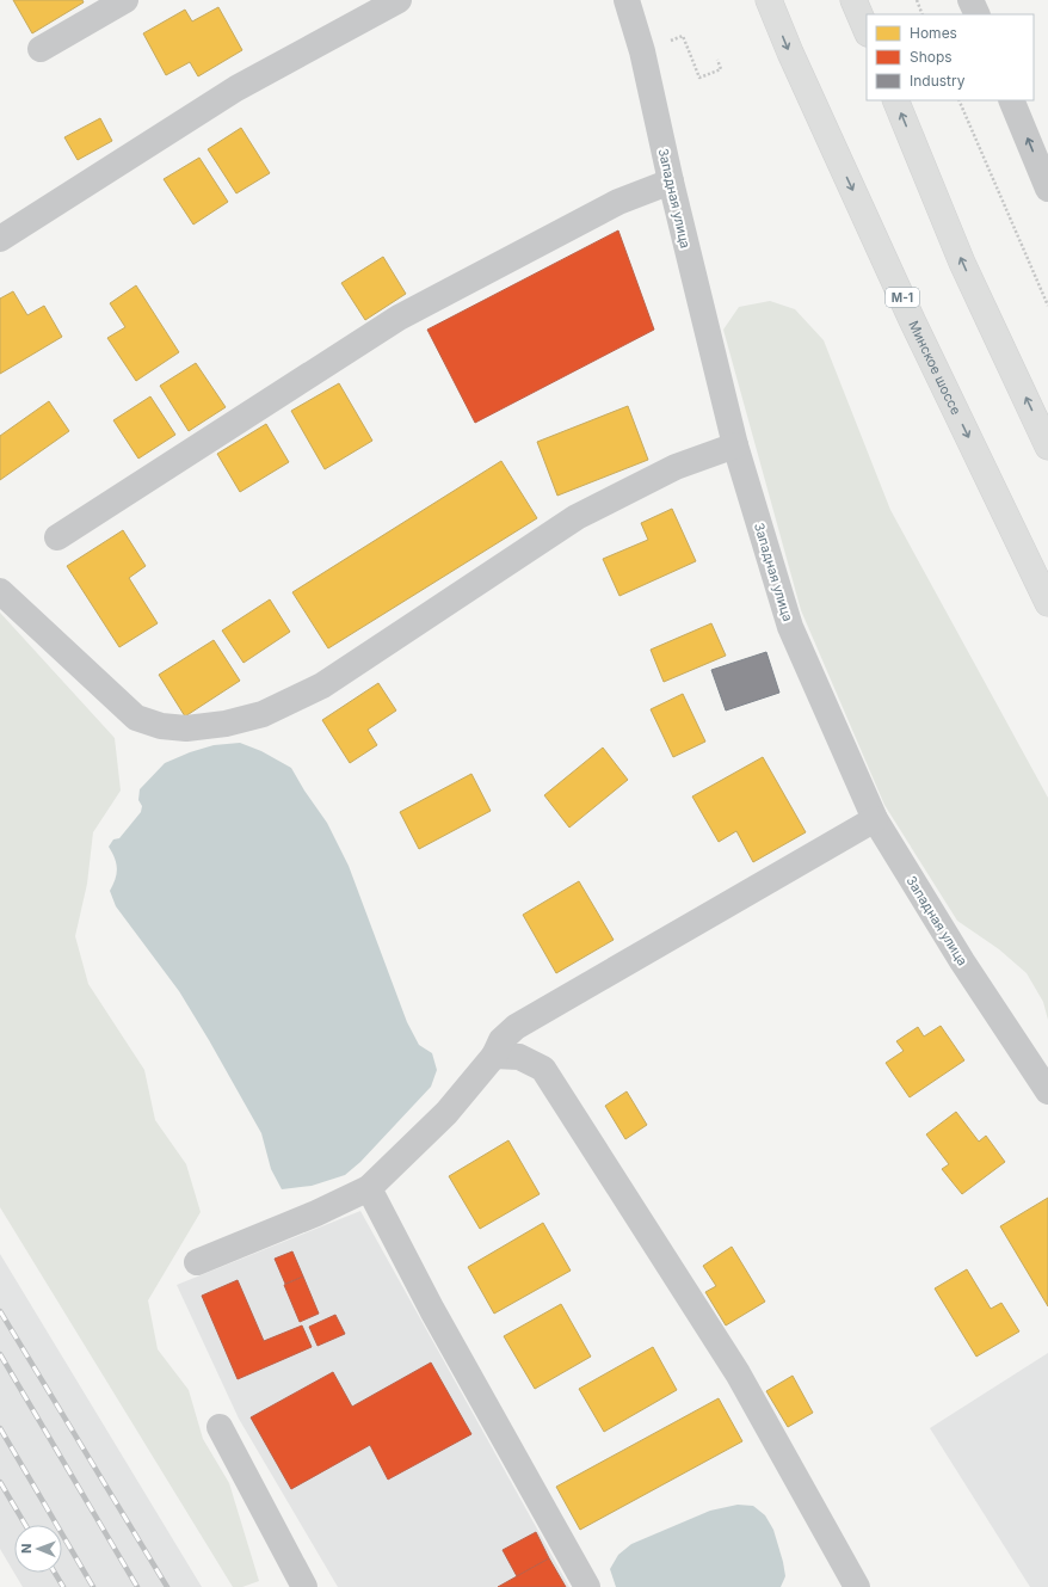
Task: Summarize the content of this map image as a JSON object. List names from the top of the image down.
{
  "streets": {
    "highway": ["М-1", "Минское шоссе"],
    "street": ["Западная улица"]
  },
  "legend": ["Homes", "Shops", "Industry"],
  "north": "left"
}
